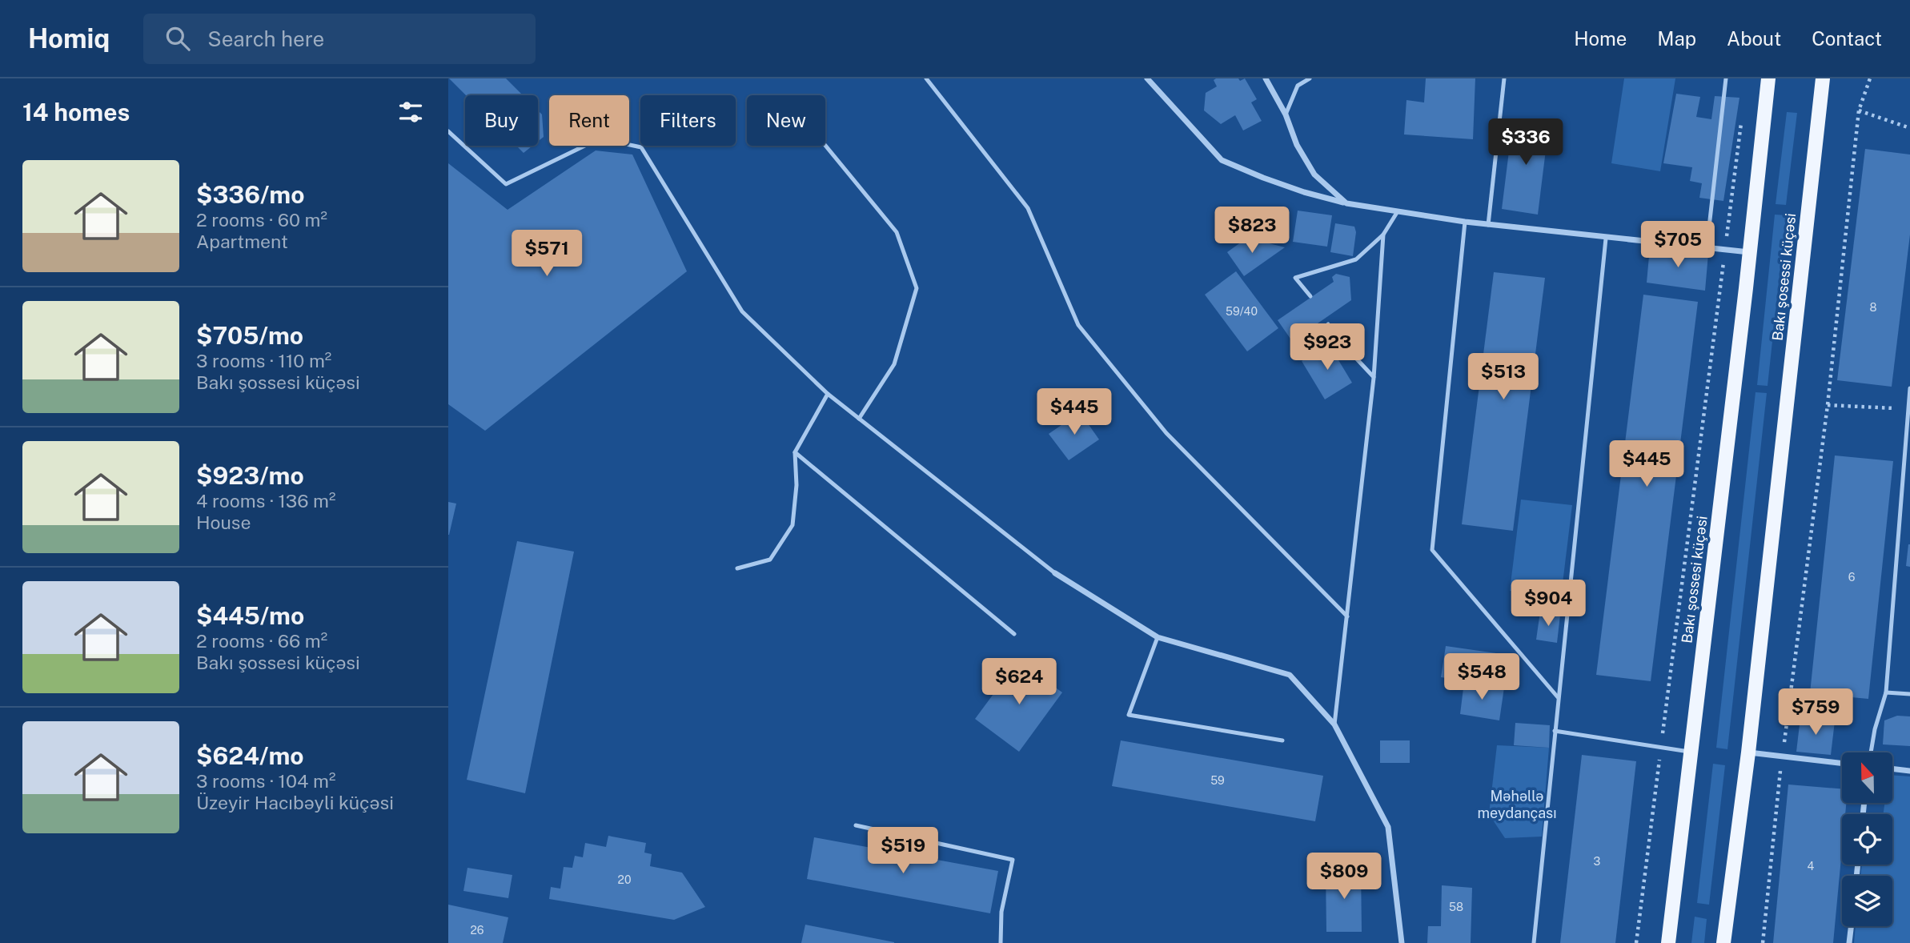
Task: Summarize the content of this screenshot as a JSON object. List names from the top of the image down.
{
  "streets": {
    "main road": ["Bakı şosessi küçəsi", "Bakı şossesi küçəsi"]
  },
  "parks": ["Məhəllə meydançası"],
  "house_numbers": [
    "8",
    "59/40",
    "6",
    "59",
    "3",
    "4",
    "20",
    "58",
    "26"
  ],
  "north": "top",
  "page": {
    "header": "Homiq",
    "search": "Search here",
    "nav": [
      "Home",
      "Map",
      "About",
      "Contact"
    ],
    "heading": "14 homes",
    "chip": [
      "Buy",
      "Rent",
      "Filters",
      "New"
    ],
    "price": [
      "$336",
      "$823",
      "$705",
      "$571",
      "$923",
      "$513",
      "$445",
      "$445",
      "$904",
      "$548",
      "$624",
      "$759",
      "$519",
      "$809"
    ],
    "list": [
      {
        "name": "$336/mo",
        "note": "2 rooms · 60 m² · Apartment"
      },
      {
        "name": "$705/mo",
        "note": "3 rooms · 110 m² · Bakı şossesi küçəsi"
      },
      {
        "name": "$923/mo",
        "note": "4 rooms · 136 m² · House"
      },
      {
        "name": "$445/mo",
        "note": "2 rooms · 66 m² · Bakı şossesi küçəsi"
      },
      {
        "name": "$624/mo",
        "note": "3 rooms · 104 m² · Üzeyir Hacıbəyli küçəsi"
      }
    ]
  }
}
